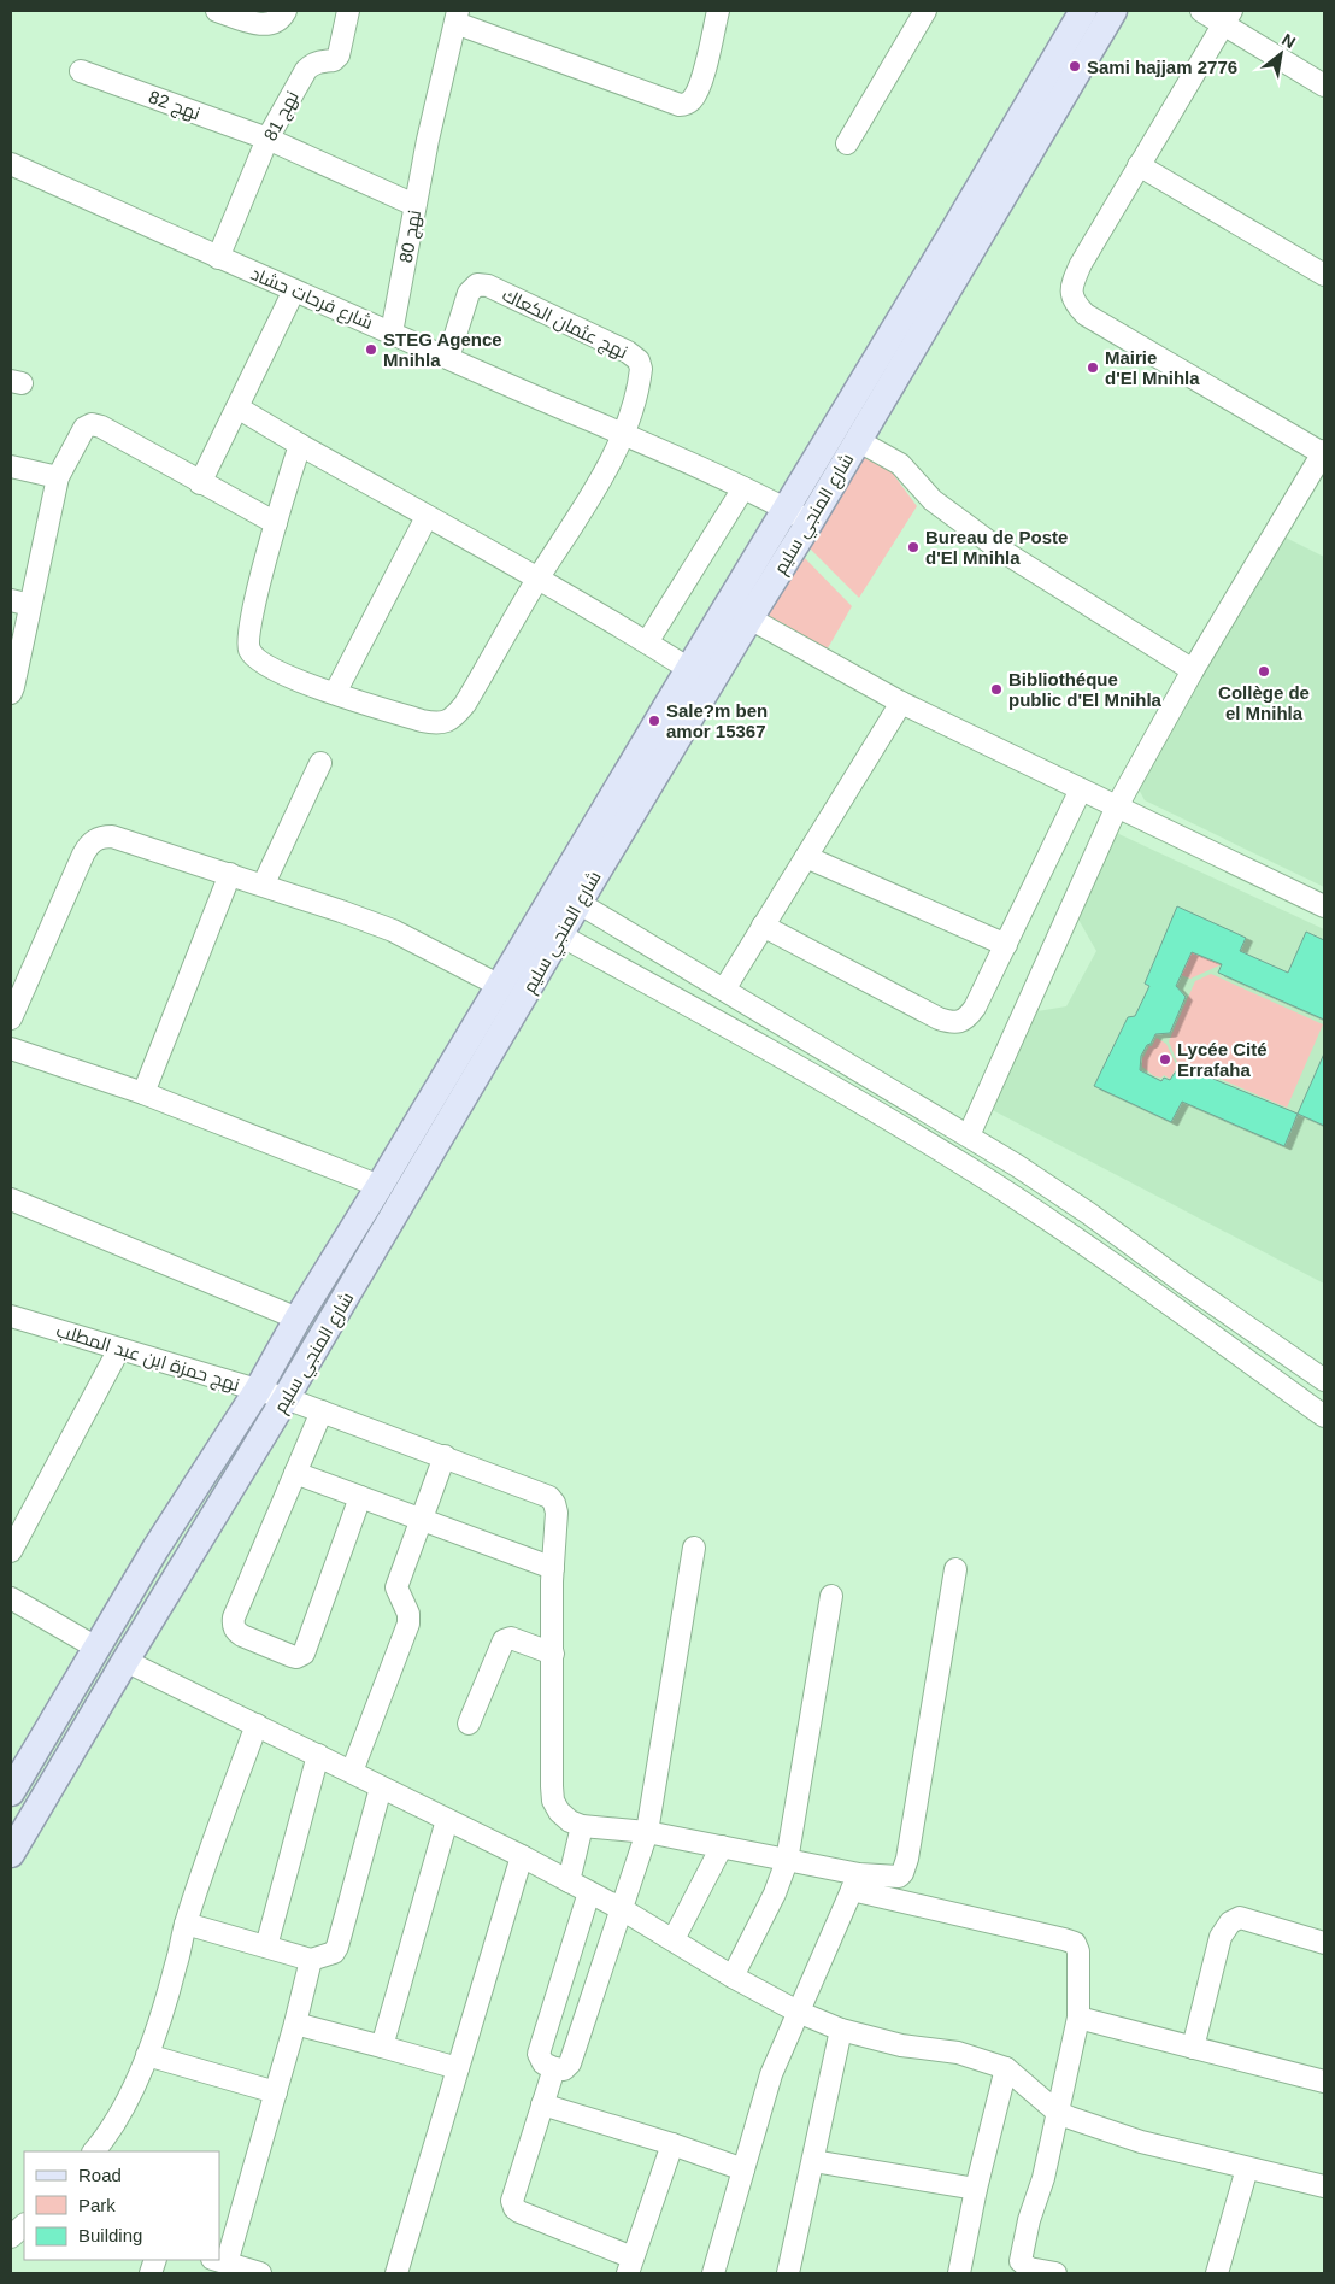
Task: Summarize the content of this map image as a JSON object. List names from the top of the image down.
{
  "streets": {
    "main road": ["شارع المنجي سليم"],
    "street": [
      "نهج 82",
      "نهج 81",
      "نهج 80",
      "شارع فرحات حشاد",
      "نهج عثمان الكعاك",
      "نهج حمزة ابن عبد المطلب"
    ]
  },
  "crossings": [
    ["نهج 82", "نهج 81"],
    ["نهج 82", "نهج 80"],
    ["نهج 81", "شارع فرحات حشاد"],
    ["نهج 80", "شارع فرحات حشاد"],
    ["شارع فرحات حشاد", "نهج عثمان الكعاك"],
    ["شارع فرحات حشاد", "شارع المنجي سليم"],
    ["شارع المنجي سليم", "نهج حمزة ابن عبد المطلب"]
  ],
  "places": [
    "Sami hajjam 2776",
    "STEG Agence Mnihla",
    "Mairie d'El Mnihla",
    "Bureau de Poste d'El Mnihla",
    "Collège de el Mnihla",
    "Bibliothéque public d'El Mnihla",
    "Sale?m ben amor 15367",
    "Lycée Cité Errafaha"
  ],
  "legend": ["Road", "Park", "Building"],
  "north": "top right"
}
